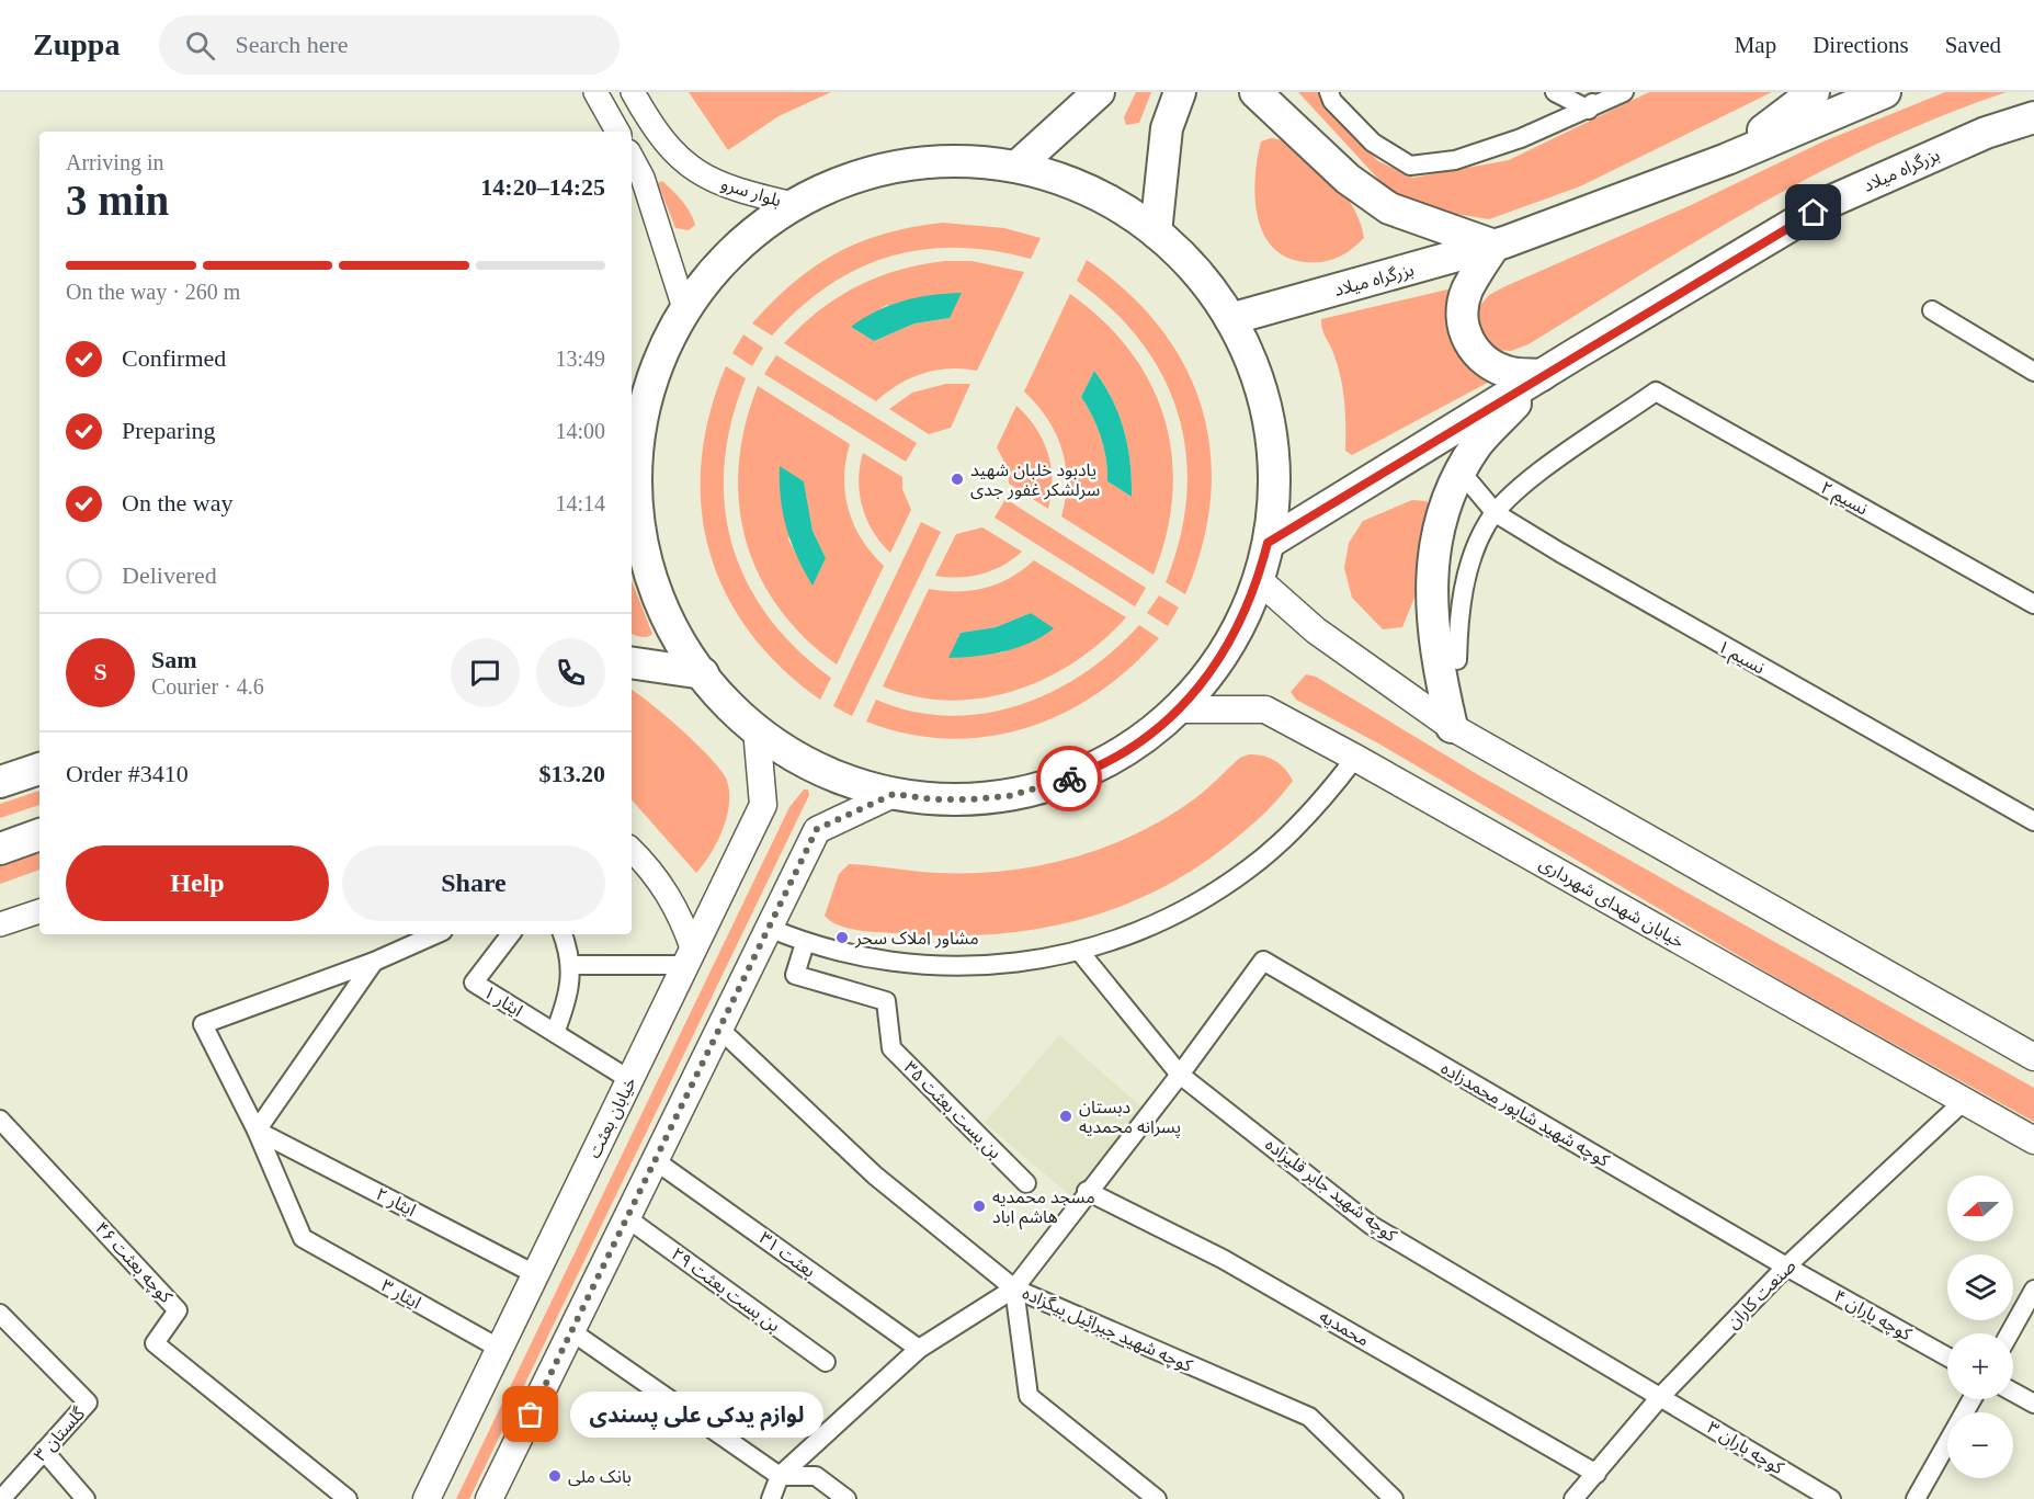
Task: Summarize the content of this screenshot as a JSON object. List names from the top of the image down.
{
  "streets": {
    "highway": ["بزرگراه میلاد"],
    "main road": ["خیابان شهدای شهرداری", "خیابان بعثت"],
    "street": [
      "بلوار سرو",
      "نسیم ۲",
      "نسیم ۱",
      "ایثار ۱",
      "بن بست بعثت ۳۵",
      "کوچه شهید شاپور محمدزاده",
      "کوچه شهید جابر قلیزاده",
      "ایثار ۲",
      "بعثت ۳۱",
      "کوچه بعثت ۴۶",
      "بن بست بعثت ۲۹",
      "ایثار ۳",
      "صنعت کاران",
      "کوچه باران ۴",
      "محمدیه",
      "کوچه شهید جبرائیل بیگزاده",
      "گلستان ۳",
      "کوچه باران ۳"
    ]
  },
  "crossings": [
    ["نسیم ۲", "نسیم ۱"],
    ["خیابان شهدای شهرداری", "صنعت کاران"],
    ["ایثار ۱", "خیابان بعثت"],
    ["کوچه شهید شاپور محمدزاده", "کوچه شهید جابر قلیزاده"],
    ["کوچه شهید شاپور محمدزاده", "صنعت کاران"],
    ["کوچه شهید شاپور محمدزاده", "کوچه باران ۴"],
    ["خیابان بعثت", "ایثار ۲"],
    ["خیابان بعثت", "ایثار ۳"],
    ["کوچه شهید جابر قلیزاده", "صنعت کاران"],
    ["کوچه شهید جابر قلیزاده", "کوچه باران ۳"],
    ["ایثار ۲", "ایثار ۳"],
    ["صنعت کاران", "کوچه باران ۴"],
    ["صنعت کاران", "محمدیه"],
    ["صنعت کاران", "کوچه باران ۳"]
  ],
  "places": [
    "یادبود خلبان شهید سرلشکر غفور جدی",
    "مشاور املاک سحر",
    "دبستان پسرانه محمدیه",
    "مسجد محمدیه هاشم اباد",
    "لوازم یدکی علی پسندی",
    "بانک ملی"
  ],
  "north": "left",
  "page": {
    "header": "Zuppa",
    "search": "Search here",
    "nav": ["Map", "Directions", "Saved"],
    "heading": ["3 min", "Arriving in", "14:20–14:25"],
    "panel": [
      "Sam",
      "Courier · 4.6",
      "Order #3410",
      "$13.20"
    ],
    "bar": "On the way · 260 m",
    "list": [
      ["Confirmed", "13:49"],
      ["Preparing", "14:00"],
      ["On the way", "14:14"],
      "Delivered"
    ],
    "round": "S",
    "buttons": ["Help", "Share"],
    "map_buttons": ["+", "−"],
    "bubble": "لوازم یدکی علی پسندی"
  }
}
